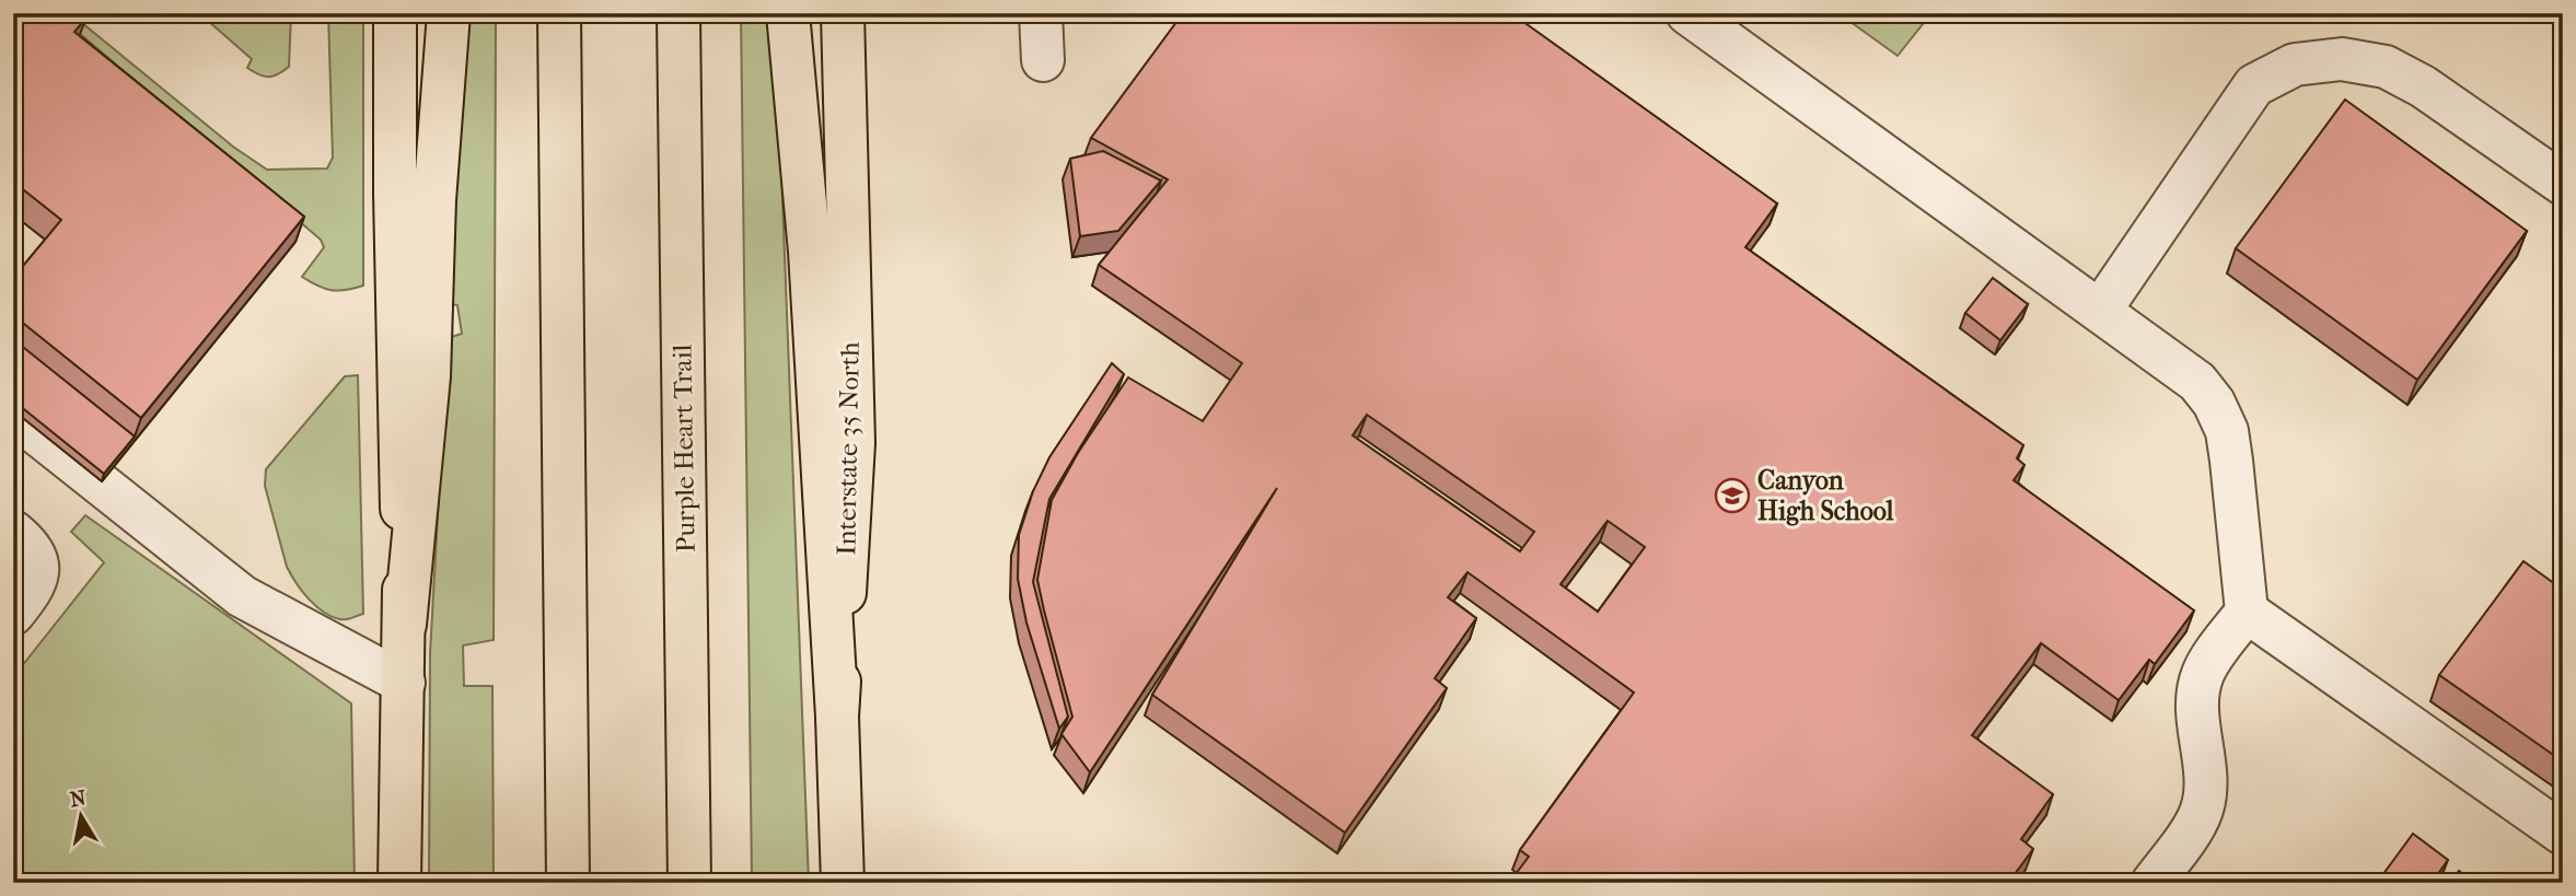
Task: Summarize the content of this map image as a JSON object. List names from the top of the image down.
{
  "streets": {
    "main road": ["Purple Heart Trail", "Interstate 35 North"]
  },
  "places": {
    "school or university": ["Canyon High School"]
  },
  "north": "top"
}
